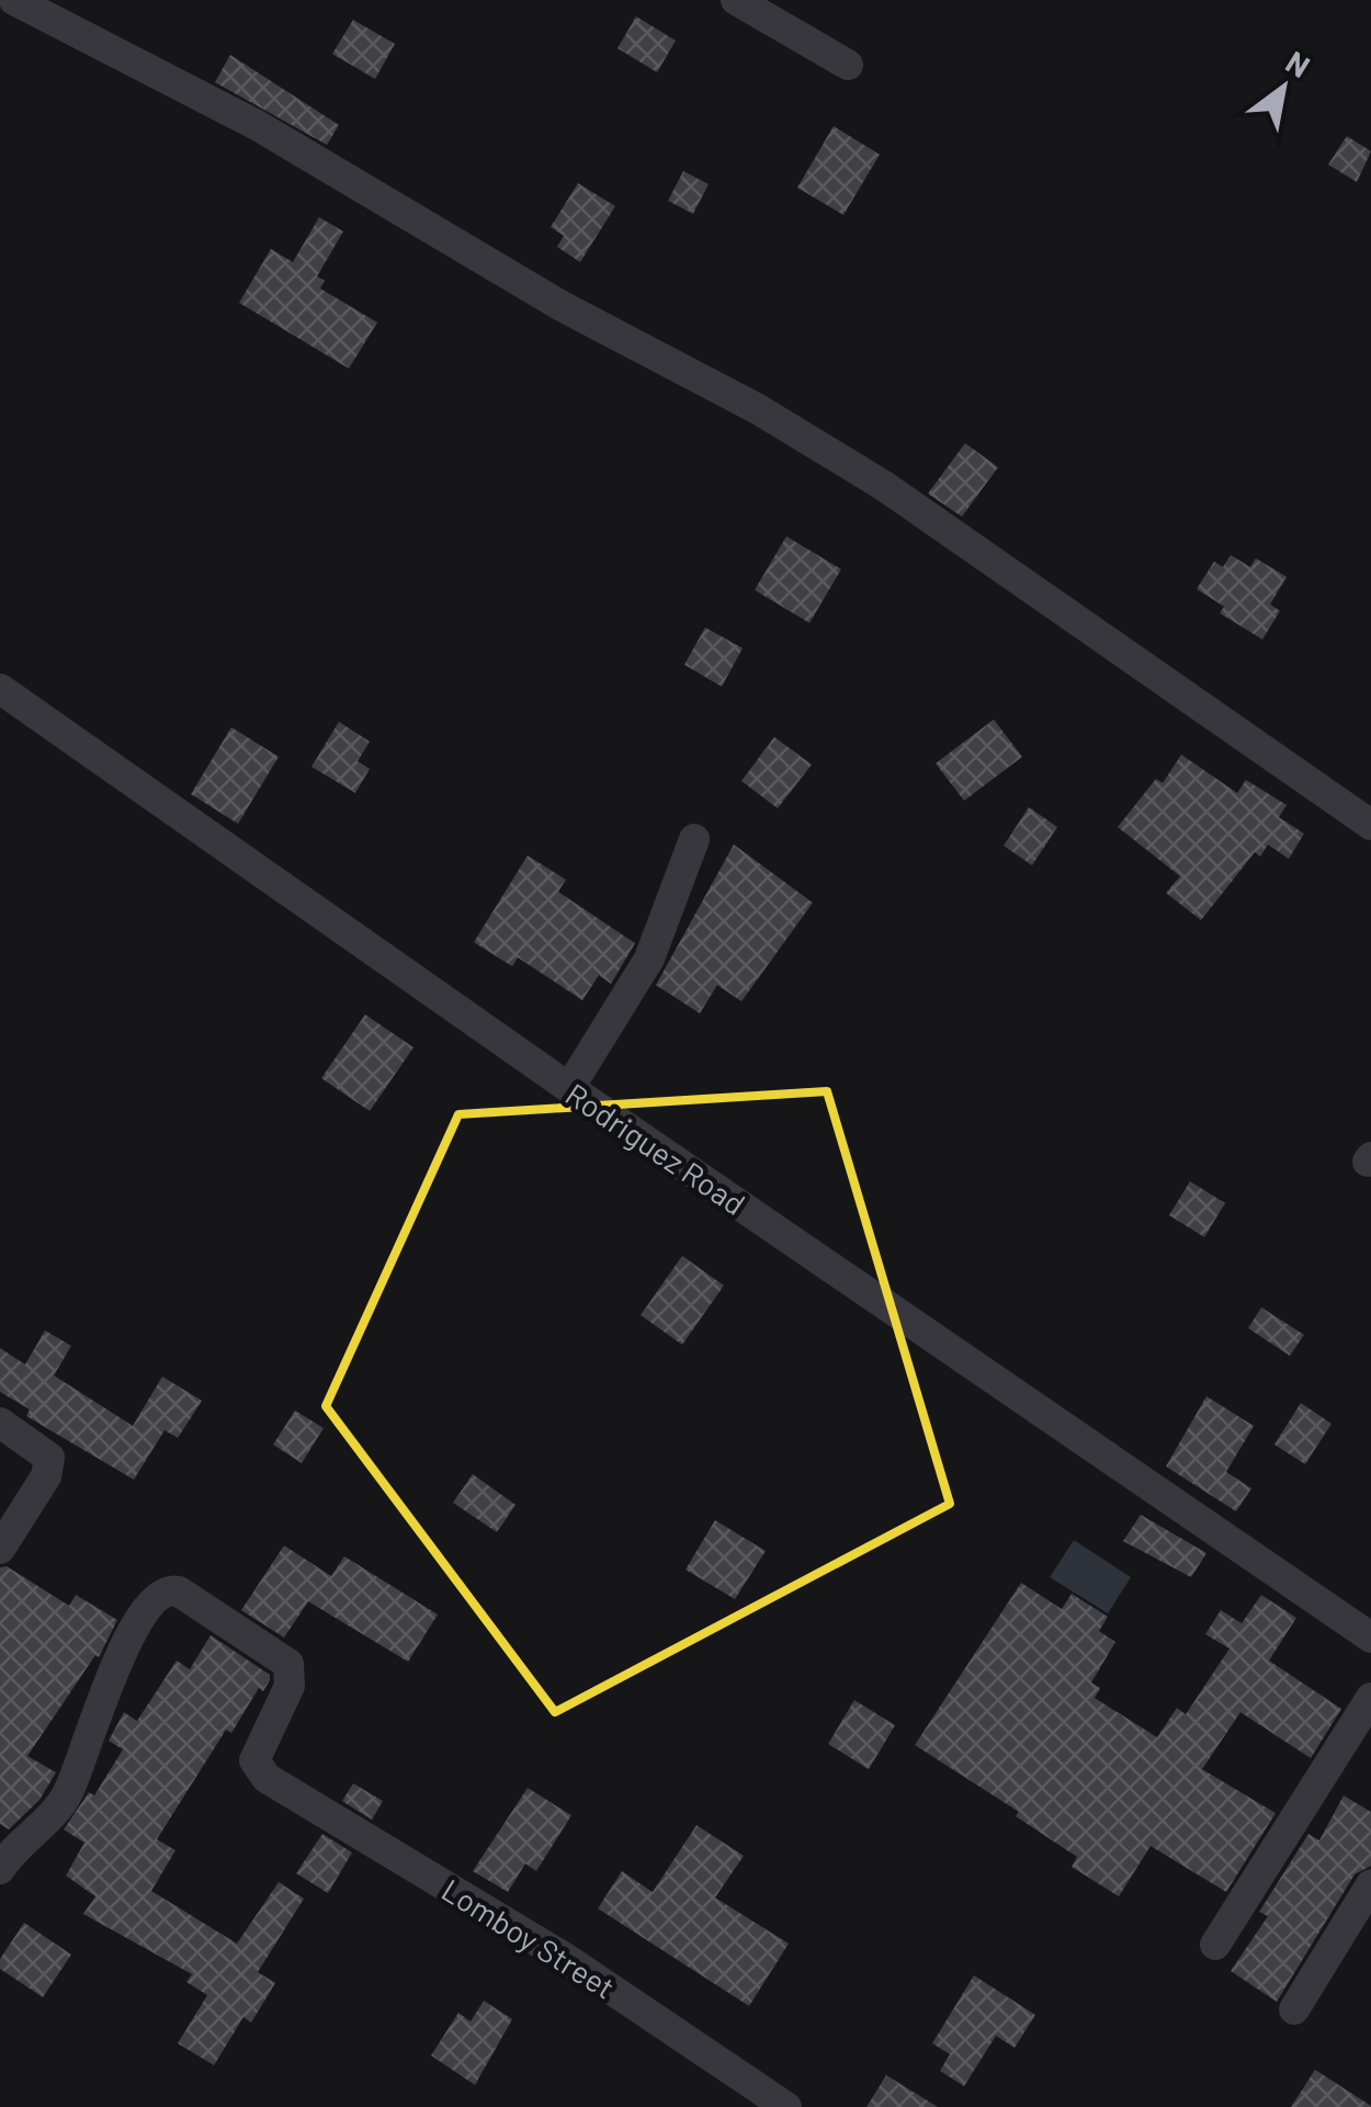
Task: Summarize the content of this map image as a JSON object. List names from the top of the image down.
{
  "streets": {
    "street": ["Rodriguez Road", "Lomboy Street"]
  },
  "north": "top right"
}
